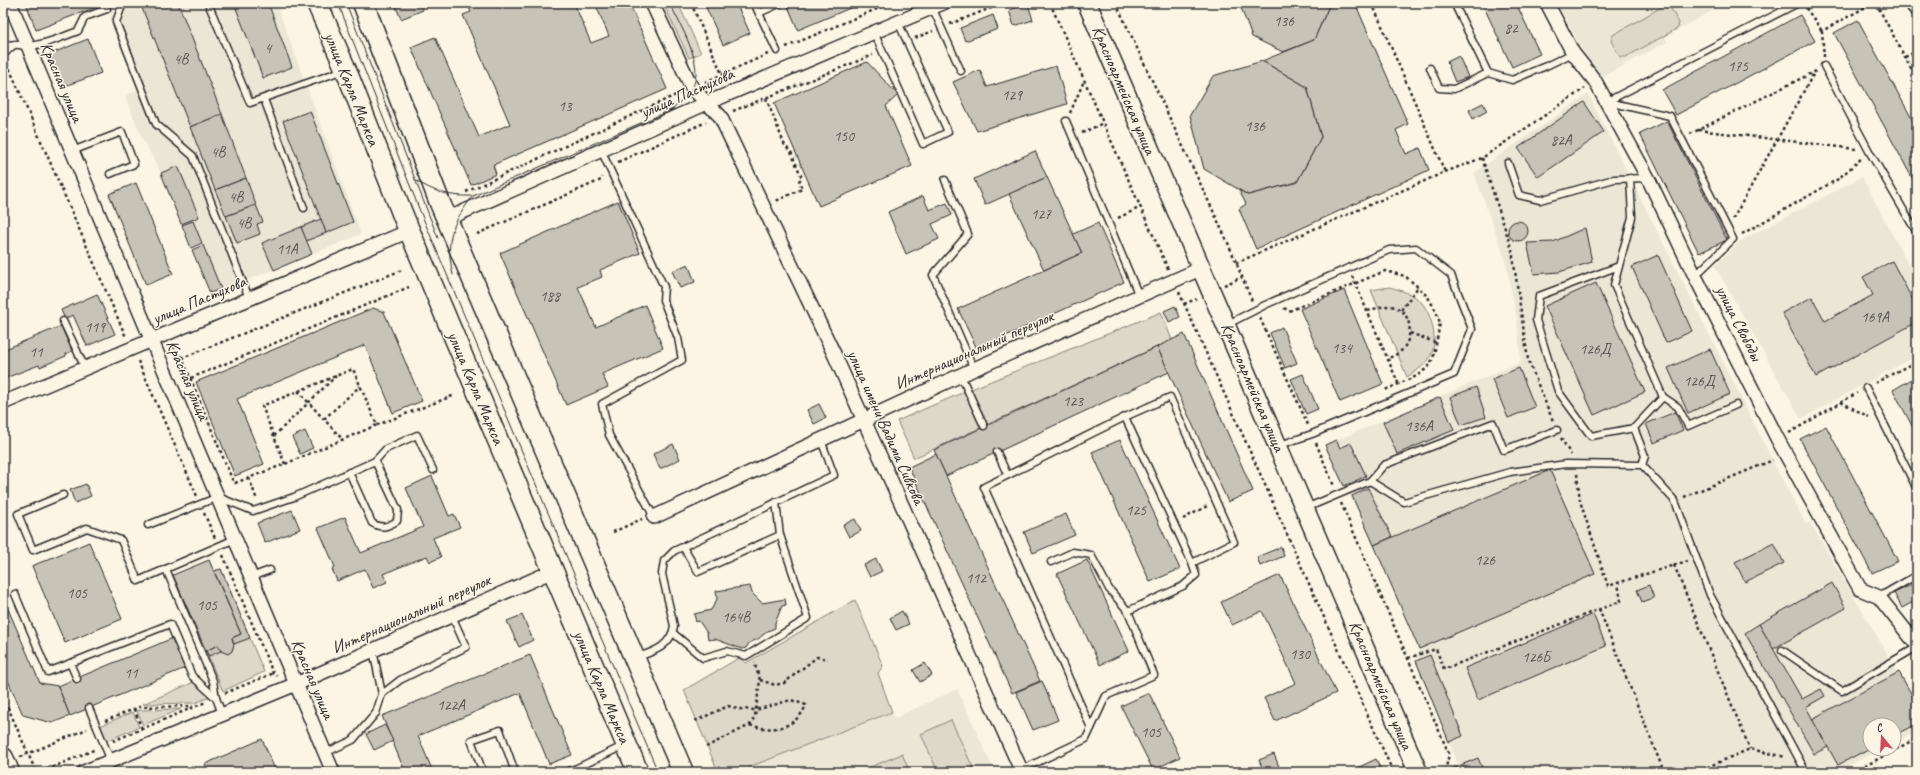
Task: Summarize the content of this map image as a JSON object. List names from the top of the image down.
{
  "streets": {
    "main road": ["улица Карла Маркса"],
    "street": [
      "Красная улица",
      "Красноармейская улица",
      "улица Пастухова",
      "улица Свободы",
      "Интернациональный переулок",
      "улица имени Вадима Сивкова"
    ]
  },
  "crossings": [
    ["Красная улица", "улица Пастухова"],
    ["Красная улица", "Интернациональный переулок"],
    ["улица Карла Маркса", "улица Пастухова"],
    ["улица Карла Маркса", "Интернациональный переулок"],
    ["Красноармейская улица", "Интернациональный переулок"],
    ["улица Пастухова", "улица имени Вадима Сивкова"],
    ["Интернациональный переулок", "улица имени Вадима Сивкова"]
  ],
  "house_numbers": [
    "136",
    "82",
    "4",
    "4В",
    "175",
    "129",
    "13",
    "136",
    "150",
    "82А",
    "4В",
    "4В",
    "127",
    "4В",
    "11А",
    "188",
    "169А",
    "119",
    "134",
    "126Д",
    "11",
    "126Д",
    "123",
    "136А",
    "125",
    "126",
    "112",
    "105",
    "105",
    "164В",
    "130",
    "126Б",
    "11",
    "122А",
    "105"
  ],
  "north": "top"
}
